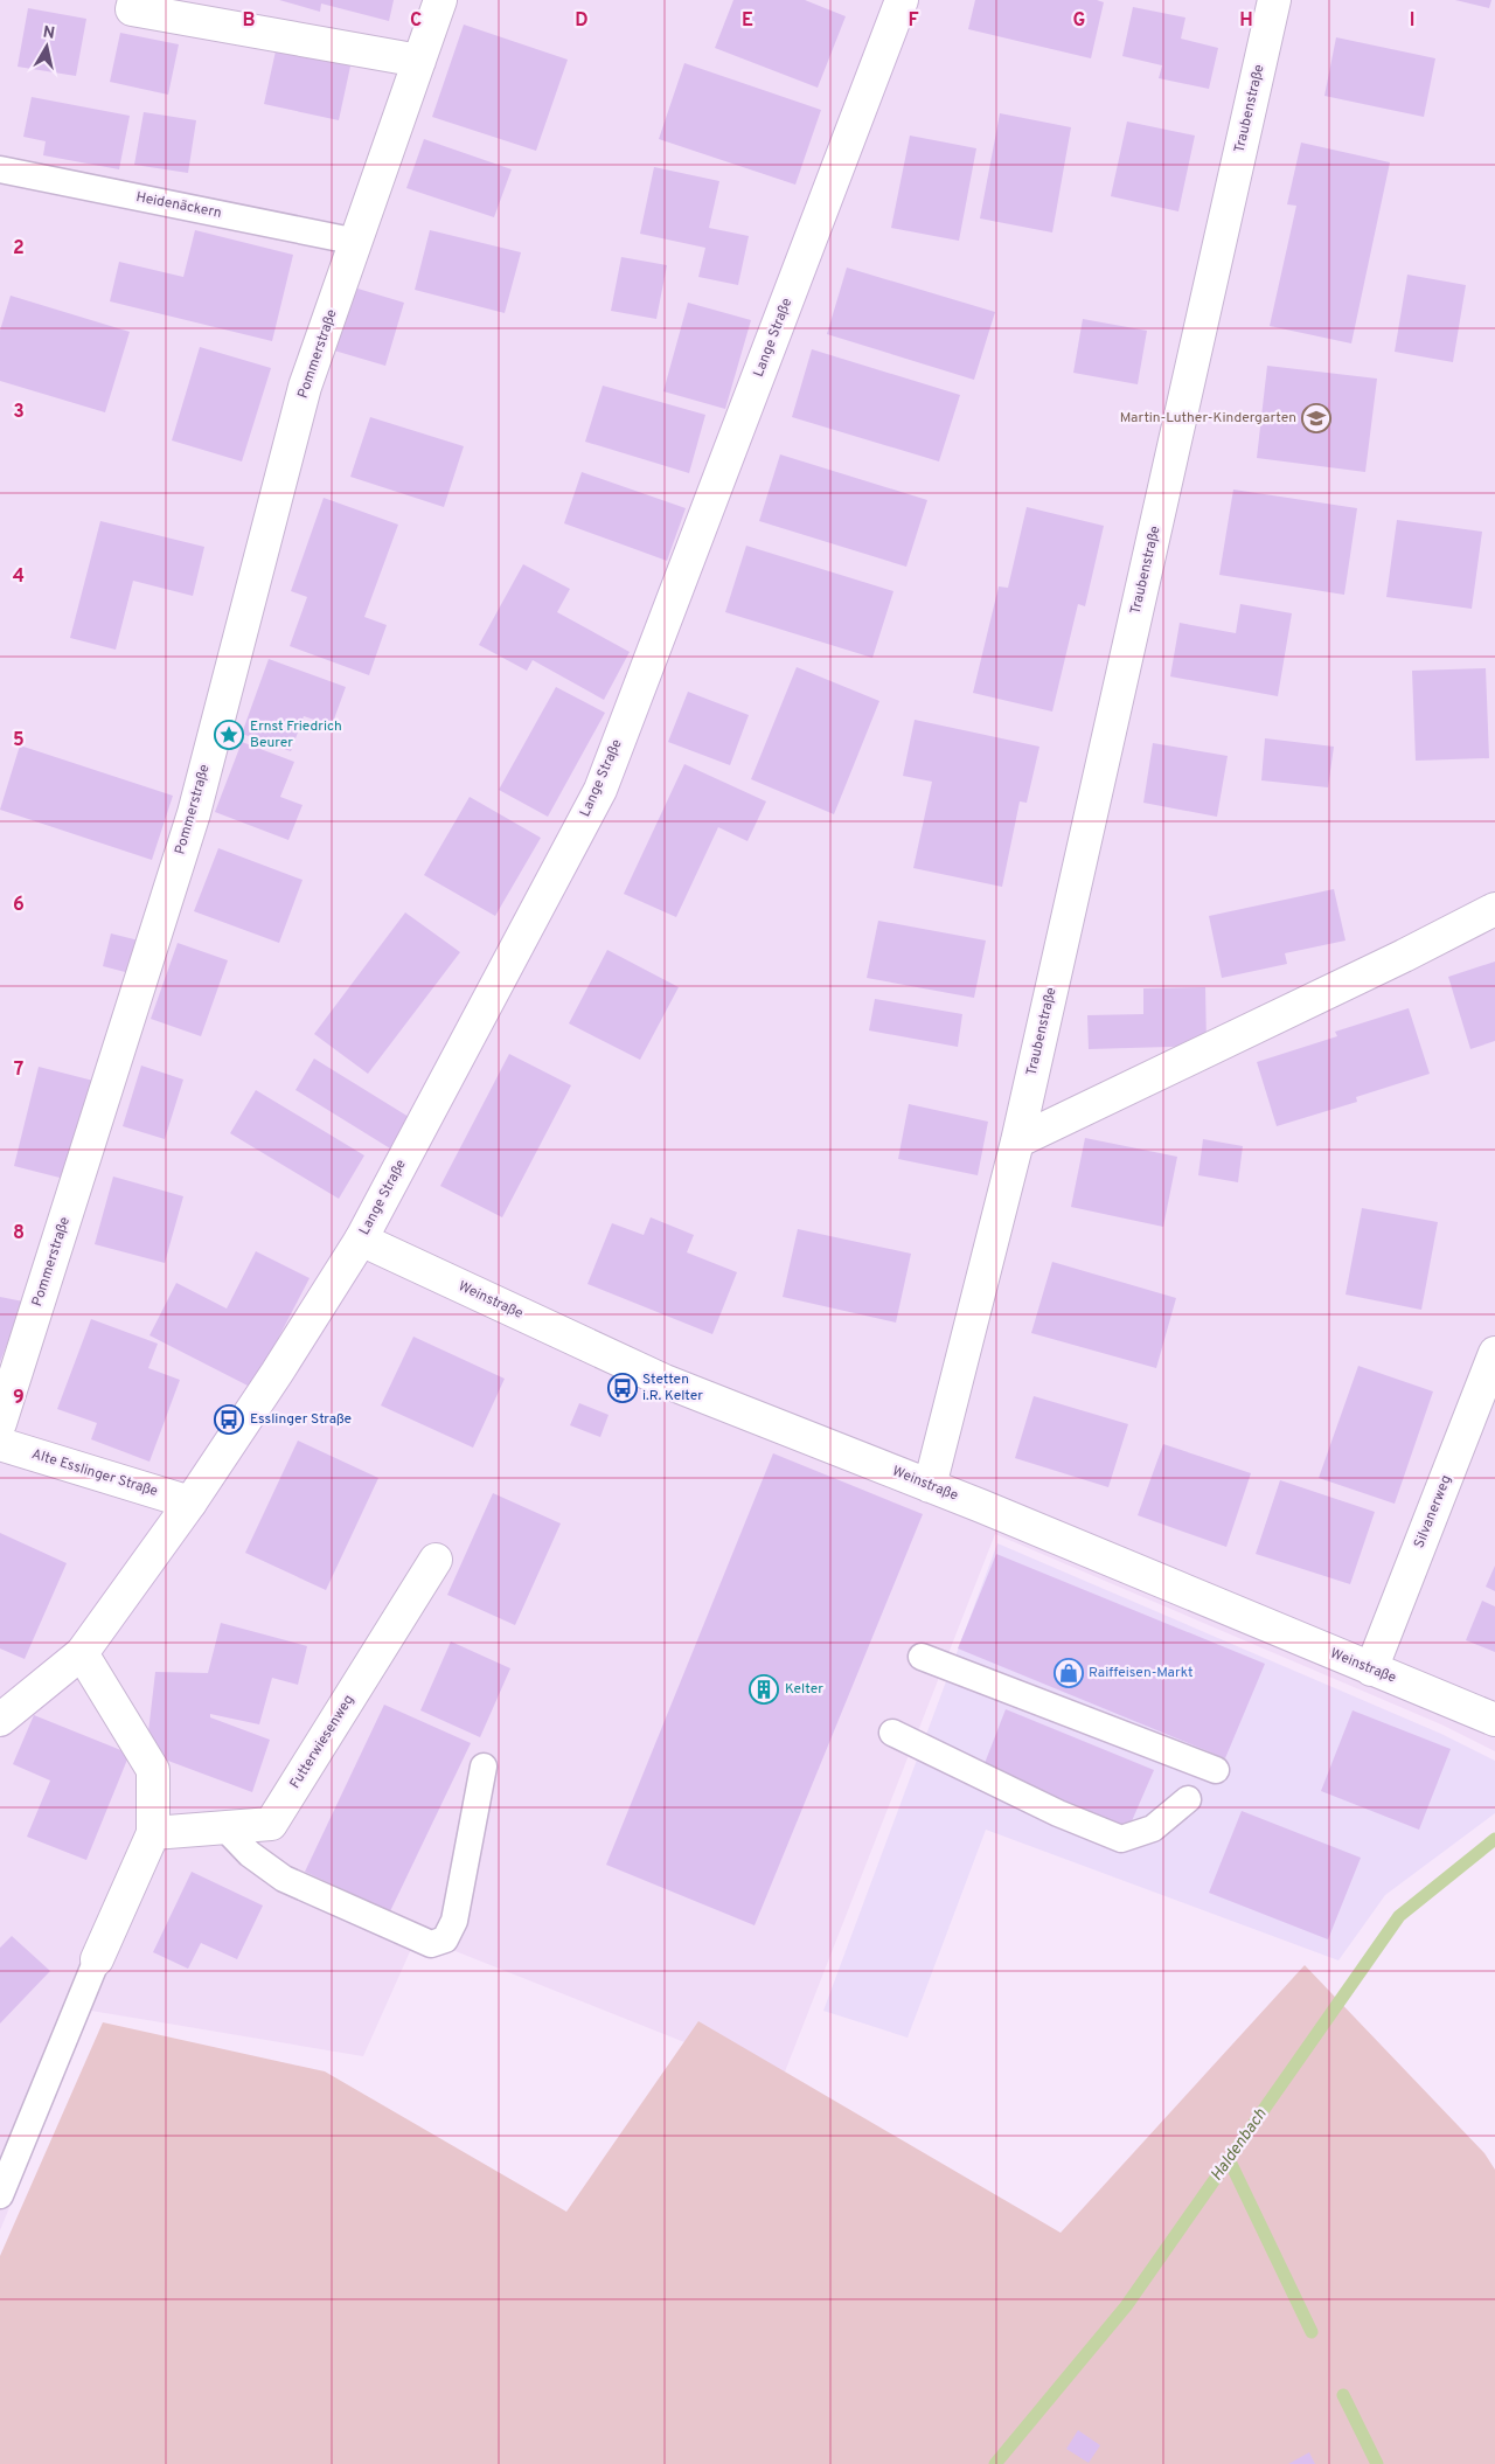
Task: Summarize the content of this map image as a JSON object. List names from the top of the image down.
{
  "streets": {
    "street": [
      "Traubenstraße",
      "Lange Straße",
      "Pommerstraße",
      "Weinstraße",
      "Alte Esslinger Straße",
      "Silvanerweg",
      "Futterwiesenweg"
    ],
    "lane": ["Heidenäckern"]
  },
  "crossings": [
    ["Traubenstraße", "Weinstraße"],
    ["Heidenäckern", "Pommerstraße"],
    ["Lange Straße", "Weinstraße"],
    ["Lange Straße", "Alte Esslinger Straße"],
    ["Weinstraße", "Silvanerweg"]
  ],
  "water": ["Haldenbach"],
  "places": {
    "school or university": ["Martin-Luther-Kindergarten"],
    "place": ["Ernst Friedrich Beurer"],
    "bus stop": ["Stetten i.R. Kelter", "Esslinger Straße"],
    "shop": ["Raiffeisen-Markt"],
    "building": ["Kelter"]
  },
  "north": "top",
  "grid": {
    "columns": [
      "B",
      "C",
      "D",
      "E",
      "F",
      "G",
      "H",
      "I"
    ],
    "rows": [
      "2",
      "3",
      "4",
      "5",
      "6",
      "7",
      "8",
      "9"
    ]
  }
}
